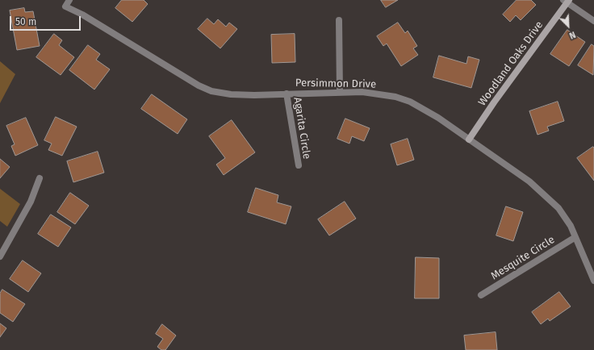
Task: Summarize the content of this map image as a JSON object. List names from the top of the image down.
{
  "streets": {
    "street": [
      "Woodland Oaks Drive",
      "Persimmon Drive",
      "Agarita Circle",
      "Mesquite Circle"
    ]
  },
  "crossings": [
    ["Woodland Oaks Drive", "Persimmon Drive"],
    ["Persimmon Drive", "Agarita Circle"],
    ["Persimmon Drive", "Mesquite Circle"]
  ],
  "scale_bar": "50 m",
  "north": "bottom right"
}
